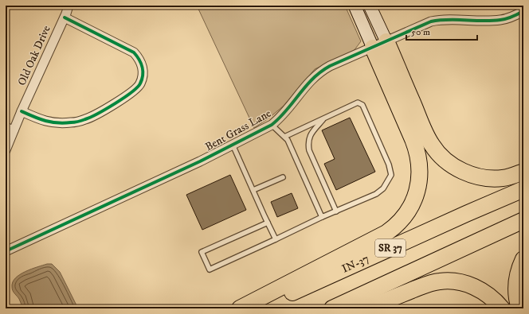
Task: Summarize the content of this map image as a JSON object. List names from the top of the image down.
{
  "streets": {
    "highway": ["SR 37", "IN-37"],
    "street": ["Old Oak Drive", "Bent Grass Lane"]
  },
  "scale_bar": "50 m"
}
